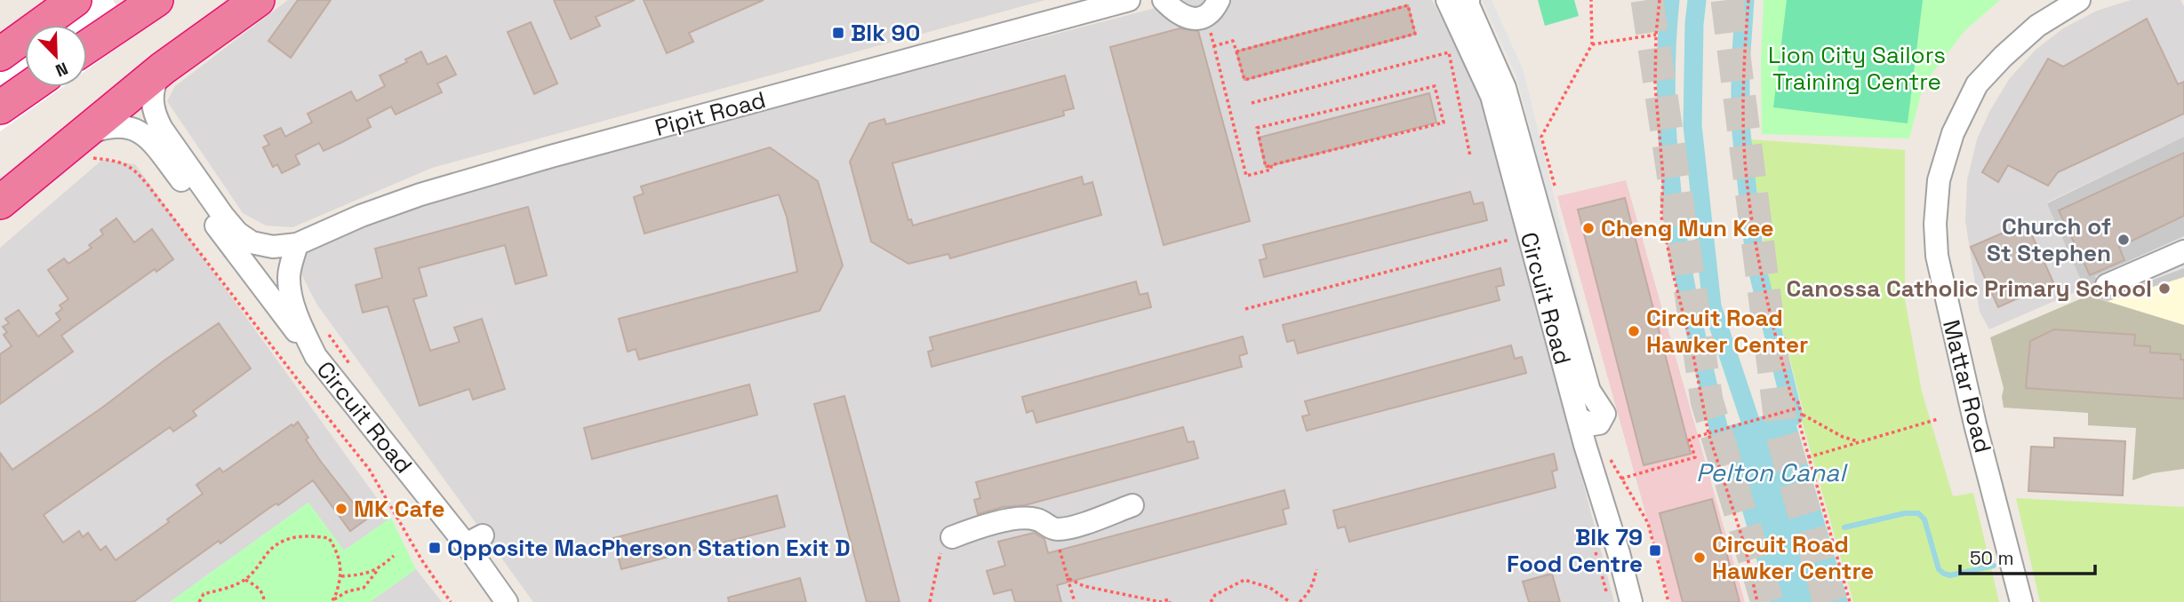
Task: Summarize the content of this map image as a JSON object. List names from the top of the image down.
{
  "streets": {
    "street": ["Pipit Road", "Circuit Road", "Mattar Road"]
  },
  "crossings": [
    ["Pipit Road", "Circuit Road"]
  ],
  "water": ["Pelton Canal"],
  "parks": ["Lion City Sailors Training Centre"],
  "places": {
    "transit": ["Blk 90", "Opposite MacPherson Station Exit D", "Blk 79 Food Centre"],
    "other": [
      "Cheng Mun Kee",
      "Church of St Stephen",
      "Canossa Catholic Primary School",
      "Circuit Road Hawker Center",
      "MK Cafe",
      "Circuit Road Hawker Centre"
    ]
  },
  "scale_bar": "50 m",
  "north": "bottom right"
}
